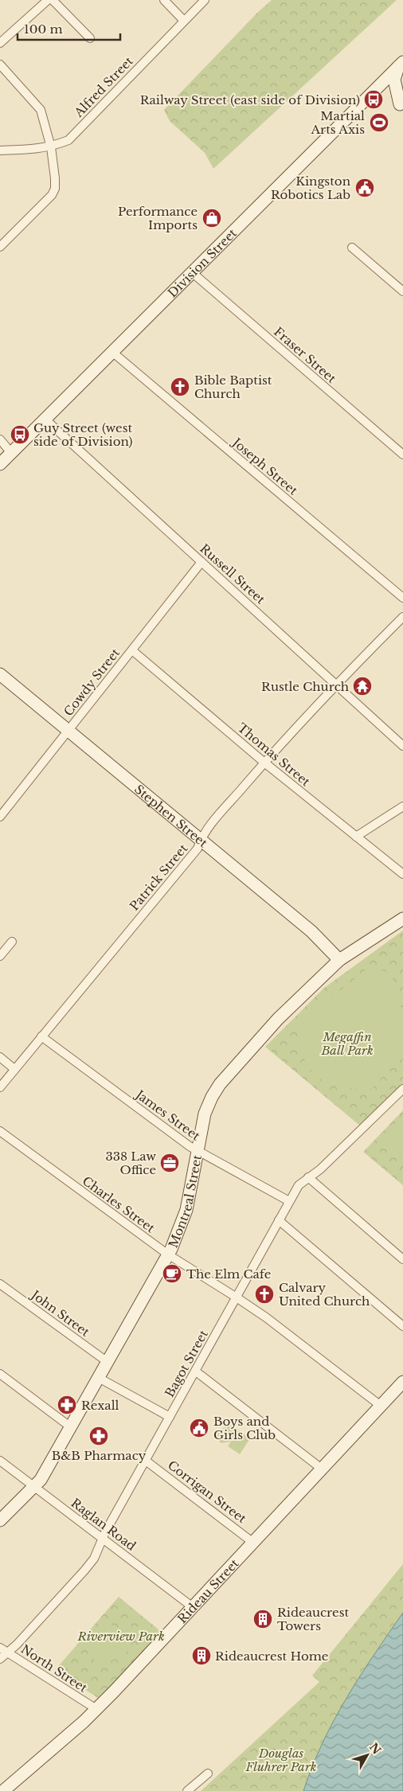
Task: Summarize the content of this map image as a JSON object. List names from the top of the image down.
{
  "streets": {
    "main road": [
      "Division Street",
      "Stephen Street",
      "Montreal Street",
      "Rideau Street"
    ],
    "street": [
      "Alfred Street",
      "Fraser Street",
      "Joseph Street",
      "Russell Street",
      "Cowdy Street",
      "Thomas Street",
      "Patrick Street",
      "James Street",
      "Charles Street",
      "John Street",
      "Bagot Street",
      "Corrigan Street",
      "Raglan Road",
      "North Street"
    ]
  },
  "crossings": [
    ["Division Street", "Fraser Street"],
    ["Division Street", "Joseph Street"],
    ["Division Street", "Russell Street"],
    ["Russell Street", "Cowdy Street"],
    ["Russell Street", "Patrick Street"],
    ["Cowdy Street", "Thomas Street"],
    ["Cowdy Street", "Stephen Street"],
    ["Thomas Street", "Patrick Street"],
    ["Stephen Street", "Patrick Street"],
    ["Stephen Street", "Montreal Street"],
    ["Patrick Street", "James Street"],
    ["James Street", "Montreal Street"],
    ["James Street", "Bagot Street"],
    ["Montreal Street", "Charles Street"],
    ["Montreal Street", "John Street"],
    ["Montreal Street", "Raglan Road"],
    ["Charles Street", "Bagot Street"],
    ["Charles Street", "Rideau Street"],
    ["Bagot Street", "Corrigan Street"],
    ["Bagot Street", "Raglan Road"],
    ["Bagot Street", "North Street"],
    ["Corrigan Street", "Rideau Street"],
    ["Raglan Road", "Rideau Street"],
    ["Rideau Street", "North Street"]
  ],
  "parks": ["Megaffin Ball Park", "Riverview Park", "Douglas Fluhrer Park"],
  "places": {
    "bus stop": ["Railway Street (east side of Division)", "Guy Street (west side of Division)"],
    "sports": ["Martial Arts Axis"],
    "public building": ["Kingston Robotics Lab", "Boys and Girls Club"],
    "shop": ["Performance Imports"],
    "church": ["Bible Baptist Church", "Calvary United Church"],
    "temple": ["Rustle Church"],
    "office": ["338 Law Office"],
    "cafe": ["The Elm Cafe"],
    "pharmacy": ["Rexall", "B&B Pharmacy"],
    "building": ["Rideaucrest Towers", "Rideaucrest Home"]
  },
  "scale_bar": "100 m",
  "north": "top right"
}
